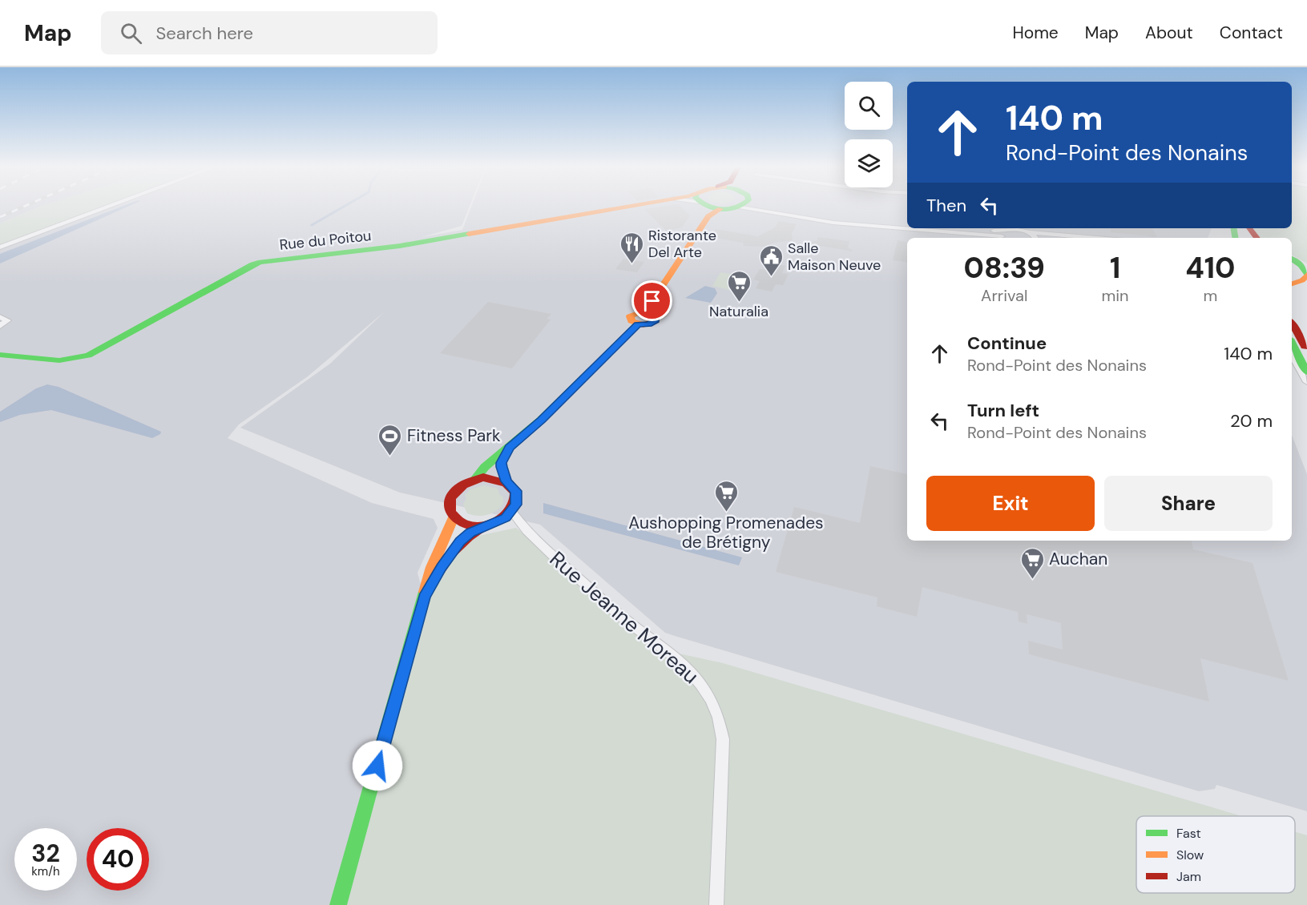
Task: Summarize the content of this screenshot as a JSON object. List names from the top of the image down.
{
  "streets": {
    "street": ["Rue du Poitou", "Rue Jeanne Moreau"]
  },
  "places": {
    "restaurant": ["Ristorante Del Arte"],
    "public building": ["Salle Maison Neuve"],
    "supermarket": ["Naturalia", "Aushopping Promenades de Brétigny", "Auchan"],
    "sports": ["Fitness Park"]
  },
  "legend": ["Fast", "Slow", "Jam"],
  "page": {
    "header": "Map",
    "search": "Search here",
    "nav": [
      "Home",
      "Map",
      "About",
      "Contact"
    ],
    "turn": ["140 m", "Rond-Point des Nonains"],
    "then": "Then",
    "eta": [
      "08:39",
      "Arrival",
      "1",
      "min",
      "410",
      "m"
    ],
    "list": [
      {
        "name": "Continue",
        "note": "Rond-Point des Nonains",
        "value": "140 m"
      },
      {
        "name": "Turn left",
        "note": "Rond-Point des Nonains",
        "value": "20 m"
      }
    ],
    "buttons": ["Exit", "Share"],
    "speed": "32 km/h",
    "limit": "40"
  }
}
